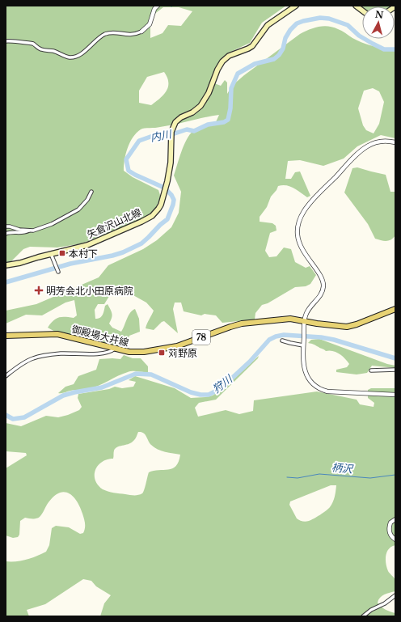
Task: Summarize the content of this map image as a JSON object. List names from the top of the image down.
{
  "streets": {
    "main road": ["矢倉沢山北線", "御殿場大井線", "78"]
  },
  "water": ["内川", "狩川", "柄沢"],
  "places": {
    "transit": ["本村下", "苅野原"],
    "health": ["明芳会北小田原病院"]
  },
  "north": "top"
}
